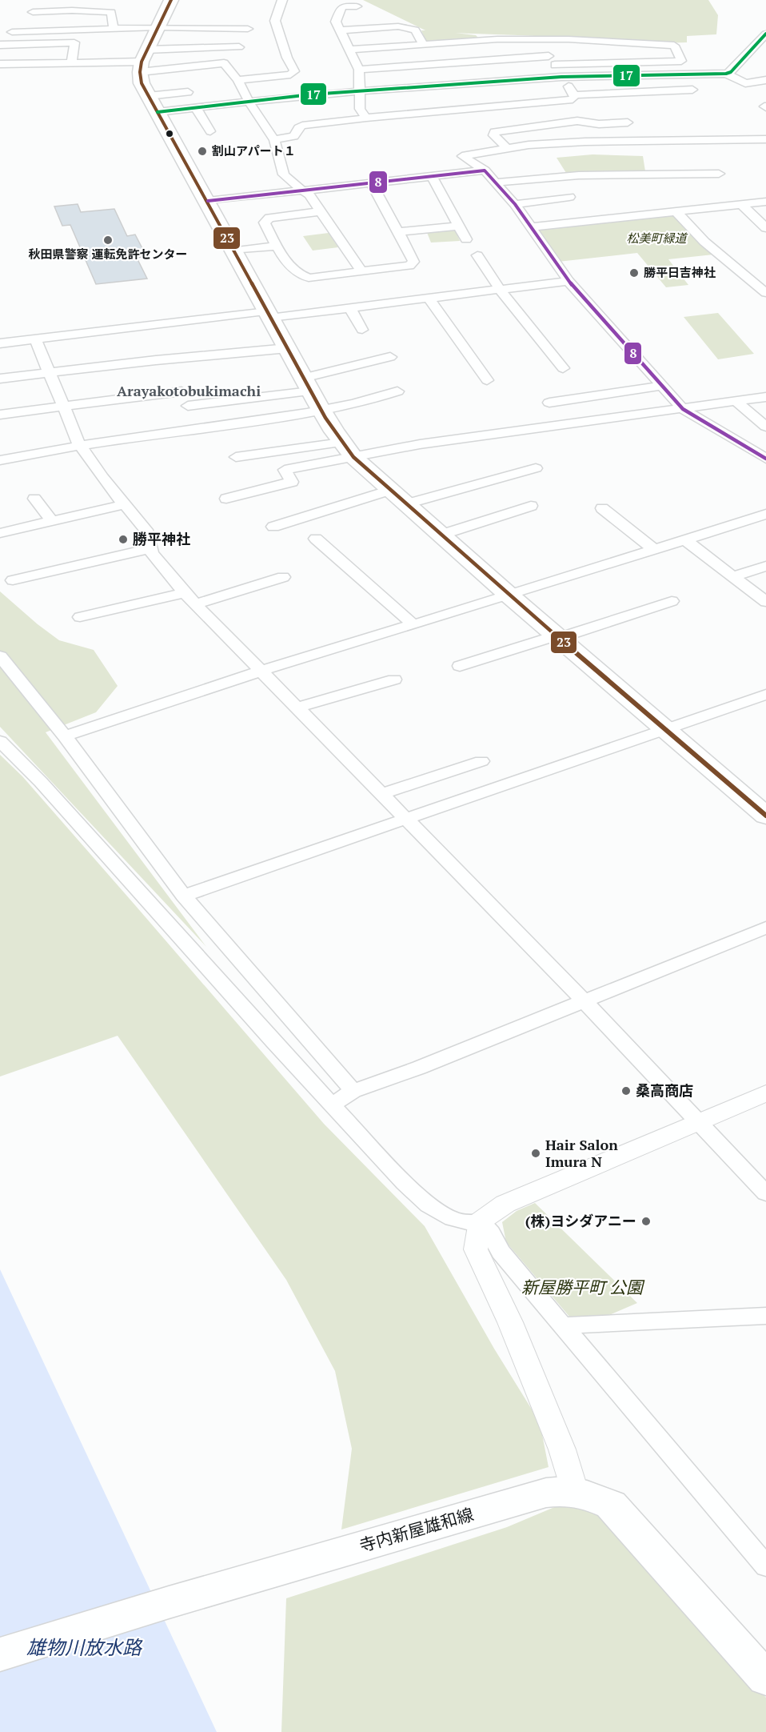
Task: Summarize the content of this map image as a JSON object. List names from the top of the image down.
{
  "streets": {
    "main road": ["寺内新屋雄和線"]
  },
  "districts": ["Arayakotobukimachi"],
  "water": ["雄物川放水路"],
  "parks": ["松美町緑道", "新屋勝平町 公園"],
  "places": [
    "割山アパート１",
    "秋田県警察 運転免許センター",
    "勝平日吉神社",
    "勝平神社",
    "桑高商店",
    "Hair Salon Imura N",
    "(株)ヨシダアニー"
  ],
  "lines": ["transit line 23", "transit line 17", "transit line 8"]
}
